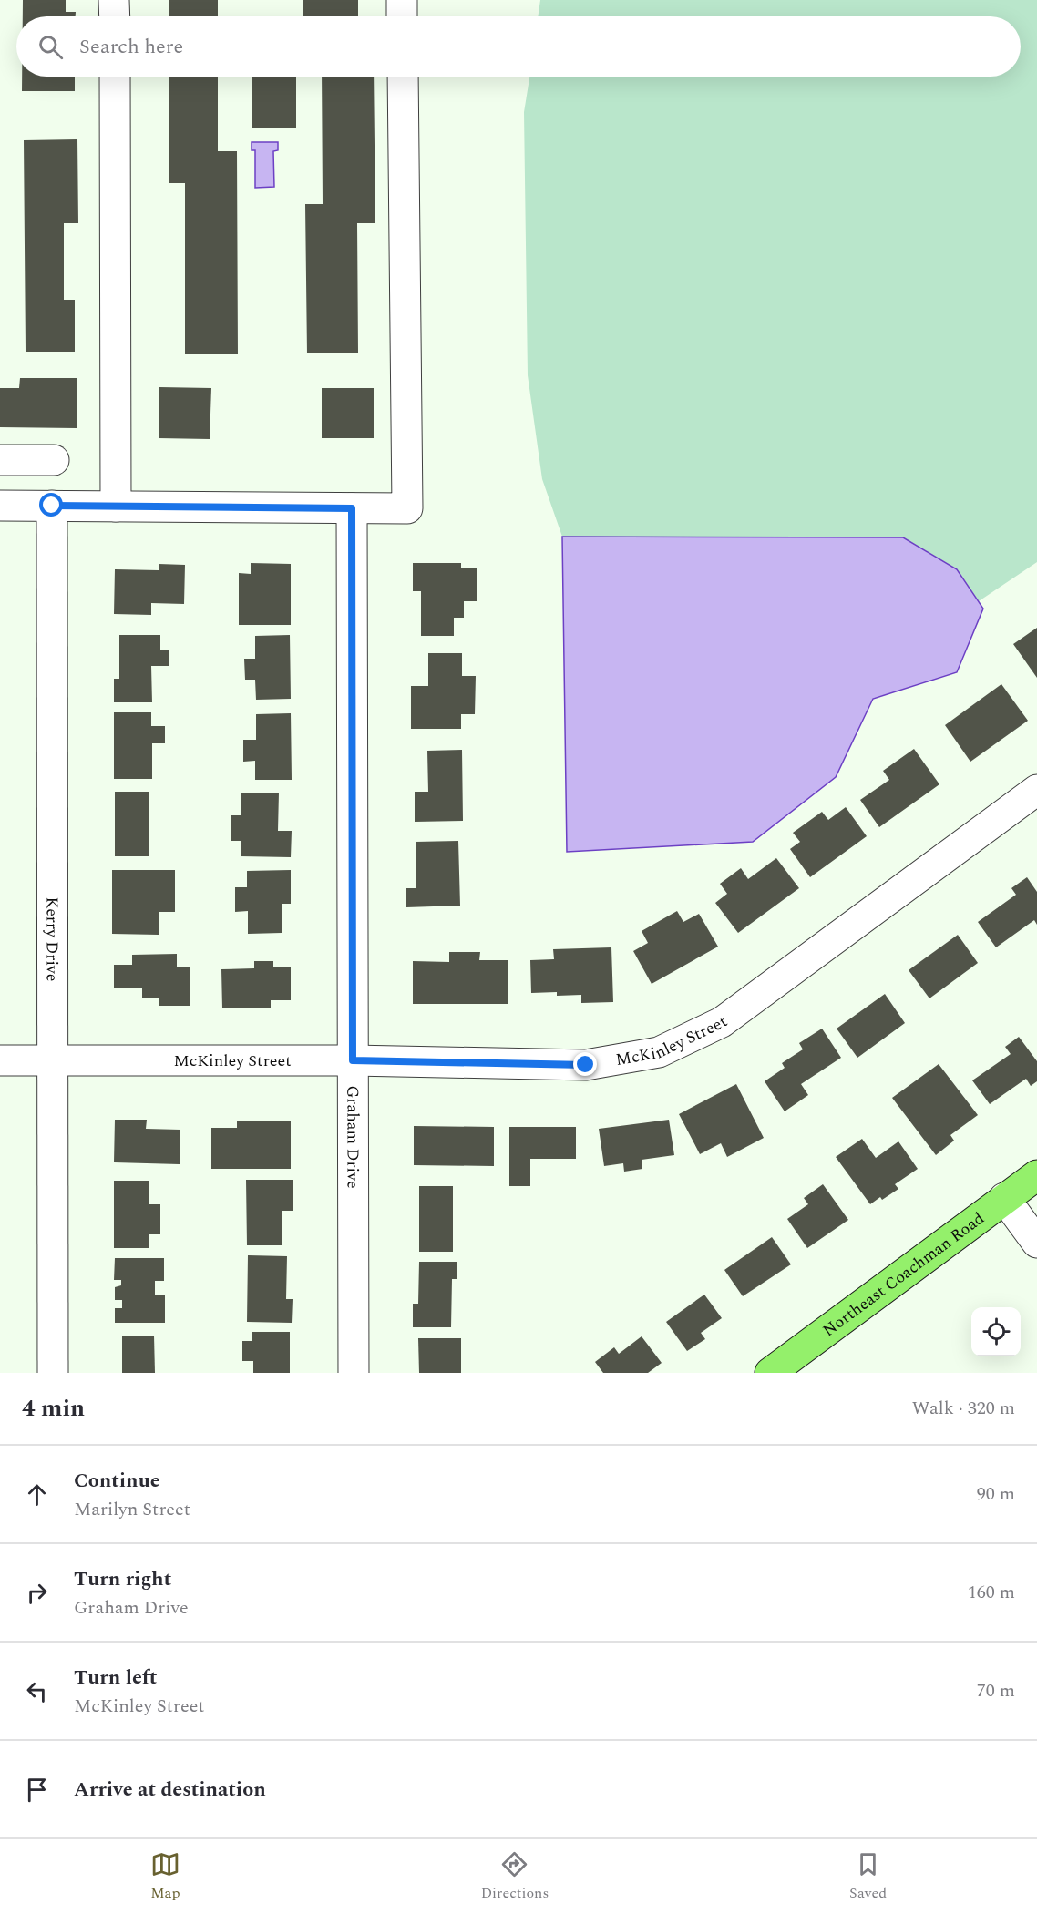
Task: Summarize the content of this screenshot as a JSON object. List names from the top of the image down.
{
  "streets": {
    "main road": ["Northeast Coachman Road"],
    "street": ["Kerry Drive", "McKinley Street", "Graham Drive"]
  },
  "crossings": [
    ["Kerry Drive", "McKinley Street"],
    ["McKinley Street", "Graham Drive"]
  ],
  "page": {
    "search": "Search here",
    "heading": ["4 min", "Walk · 320 m"],
    "list": [
      ["Continue", "Marilyn Street", "90 m"],
      ["Turn right", "Graham Drive", "160 m"],
      ["Turn left", "McKinley Street", "70 m"],
      "Arrive at destination"
    ],
    "nav": ["Map", "Directions", "Saved"]
  }
}
